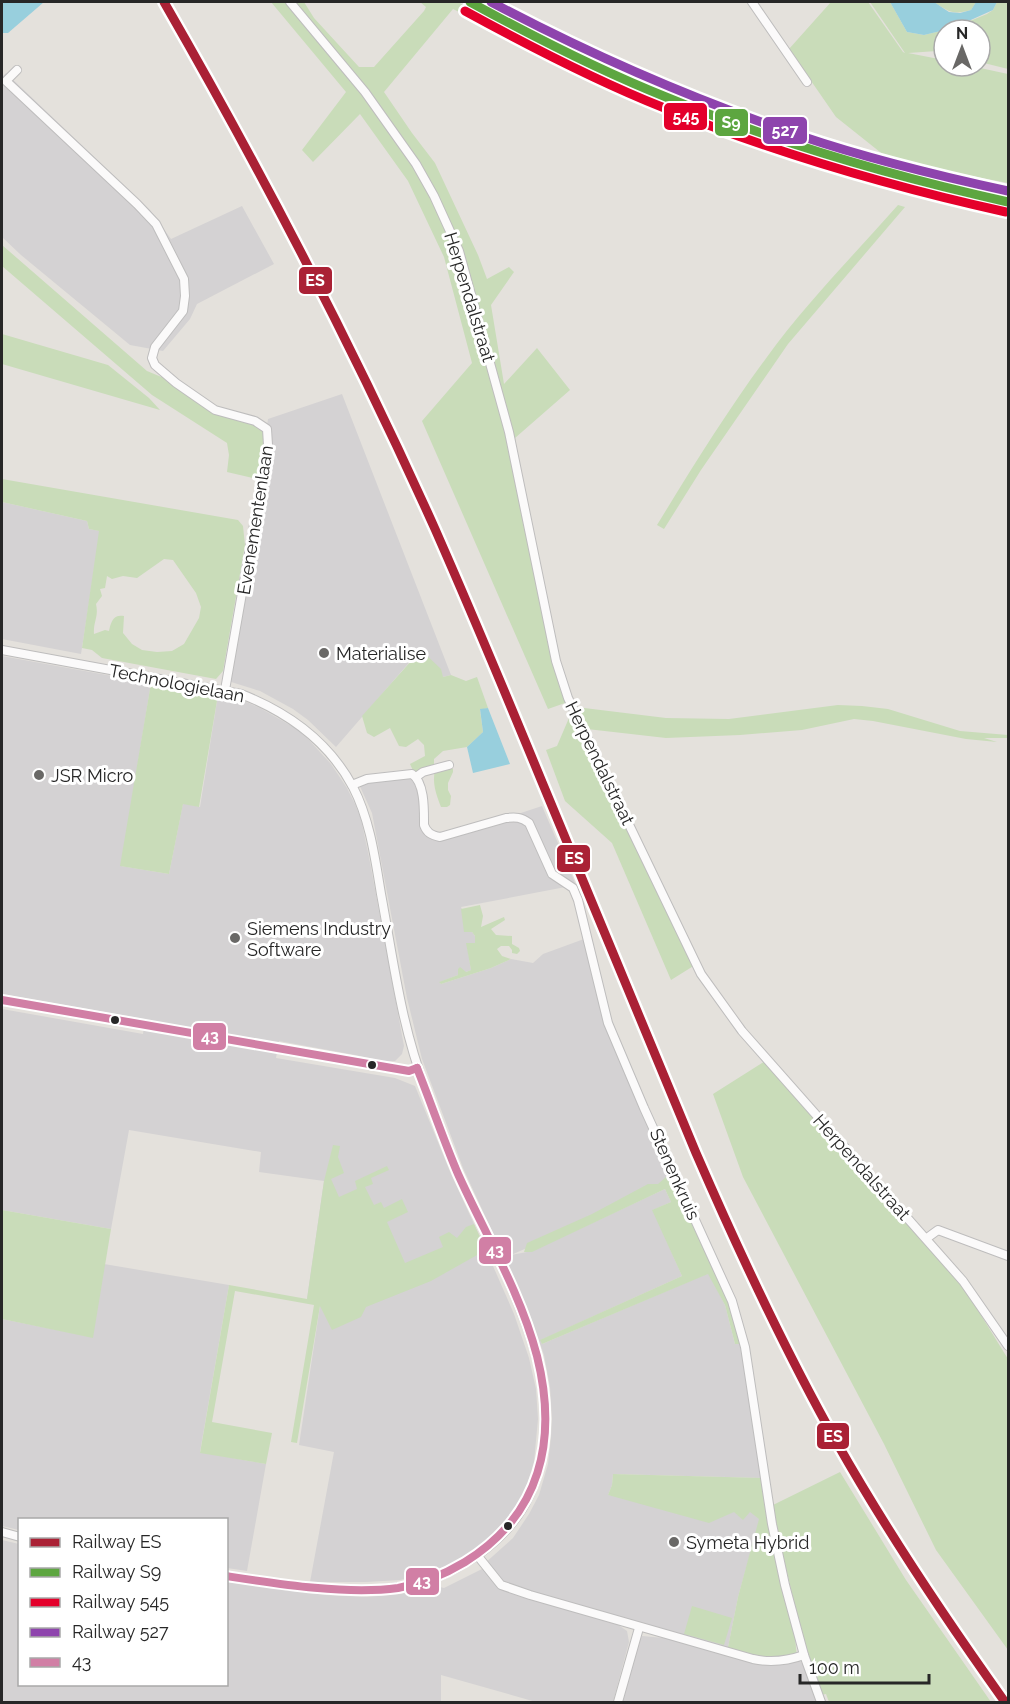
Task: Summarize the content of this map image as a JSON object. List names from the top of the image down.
{
  "streets": {
    "street": [
      "Herpendalstraat",
      "Evenementenlaan",
      "Technologielaan",
      "Stenenkruis"
    ]
  },
  "crossings": [
    ["Evenementenlaan", "Technologielaan"]
  ],
  "places": [
    "Materialise",
    "JSR Micro",
    "Siemens Industry Software",
    "Symeta Hybrid"
  ],
  "lines": [
    "rail line ES",
    "rail line S9",
    "rail line 527",
    "rail line 545",
    "transit line 43"
  ],
  "legend": [
    "Railway ES",
    "Railway S9",
    "Railway 545",
    "Railway 527",
    "43"
  ],
  "scale_bar": "100 m",
  "north": "top"
}
